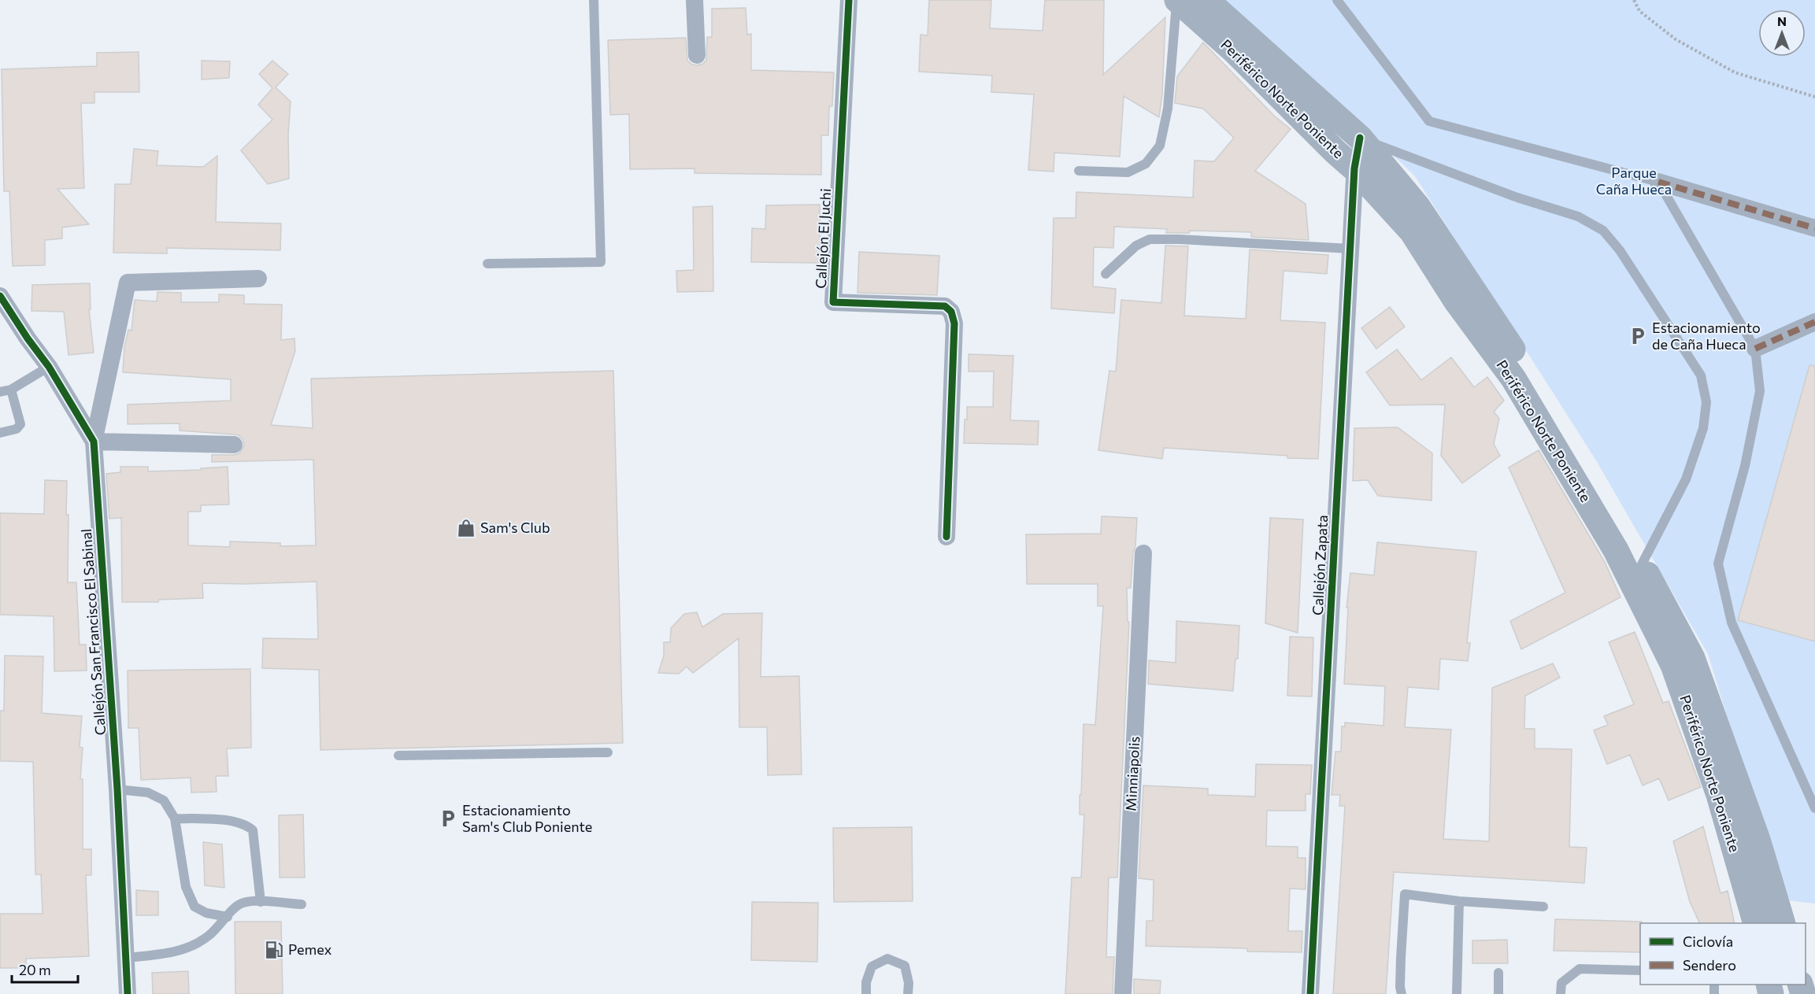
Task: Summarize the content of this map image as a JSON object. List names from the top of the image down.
{
  "streets": {
    "main road": ["Periférico Norte Poniente"],
    "street": [
      "Callejón El Juchi",
      "Callejón Zapata",
      "Callejón San Francisco El Sabinal",
      "Minniapolis"
    ]
  },
  "crossings": [
    ["Periférico Norte Poniente", "Callejón Zapata"]
  ],
  "parks": ["Parque Caña Hueca"],
  "places": {
    "parking": ["Estacionamiento de Caña Hueca", "Estacionamiento Sam's Club Poniente"],
    "shop": ["Sam's Club"],
    "fuel station": ["Pemex"]
  },
  "legend": ["Ciclovía", "Sendero"],
  "scale_bar": "20 m",
  "north": "top"
}
